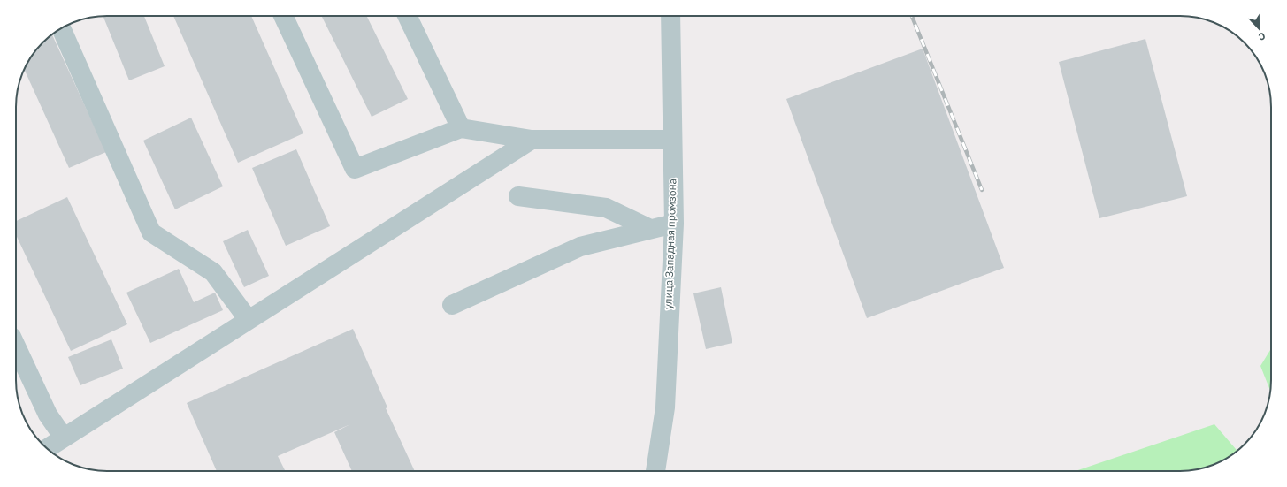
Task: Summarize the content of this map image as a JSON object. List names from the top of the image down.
{
  "streets": {
    "street": ["улица Западная промзона"]
  },
  "north": "bottom"
}
